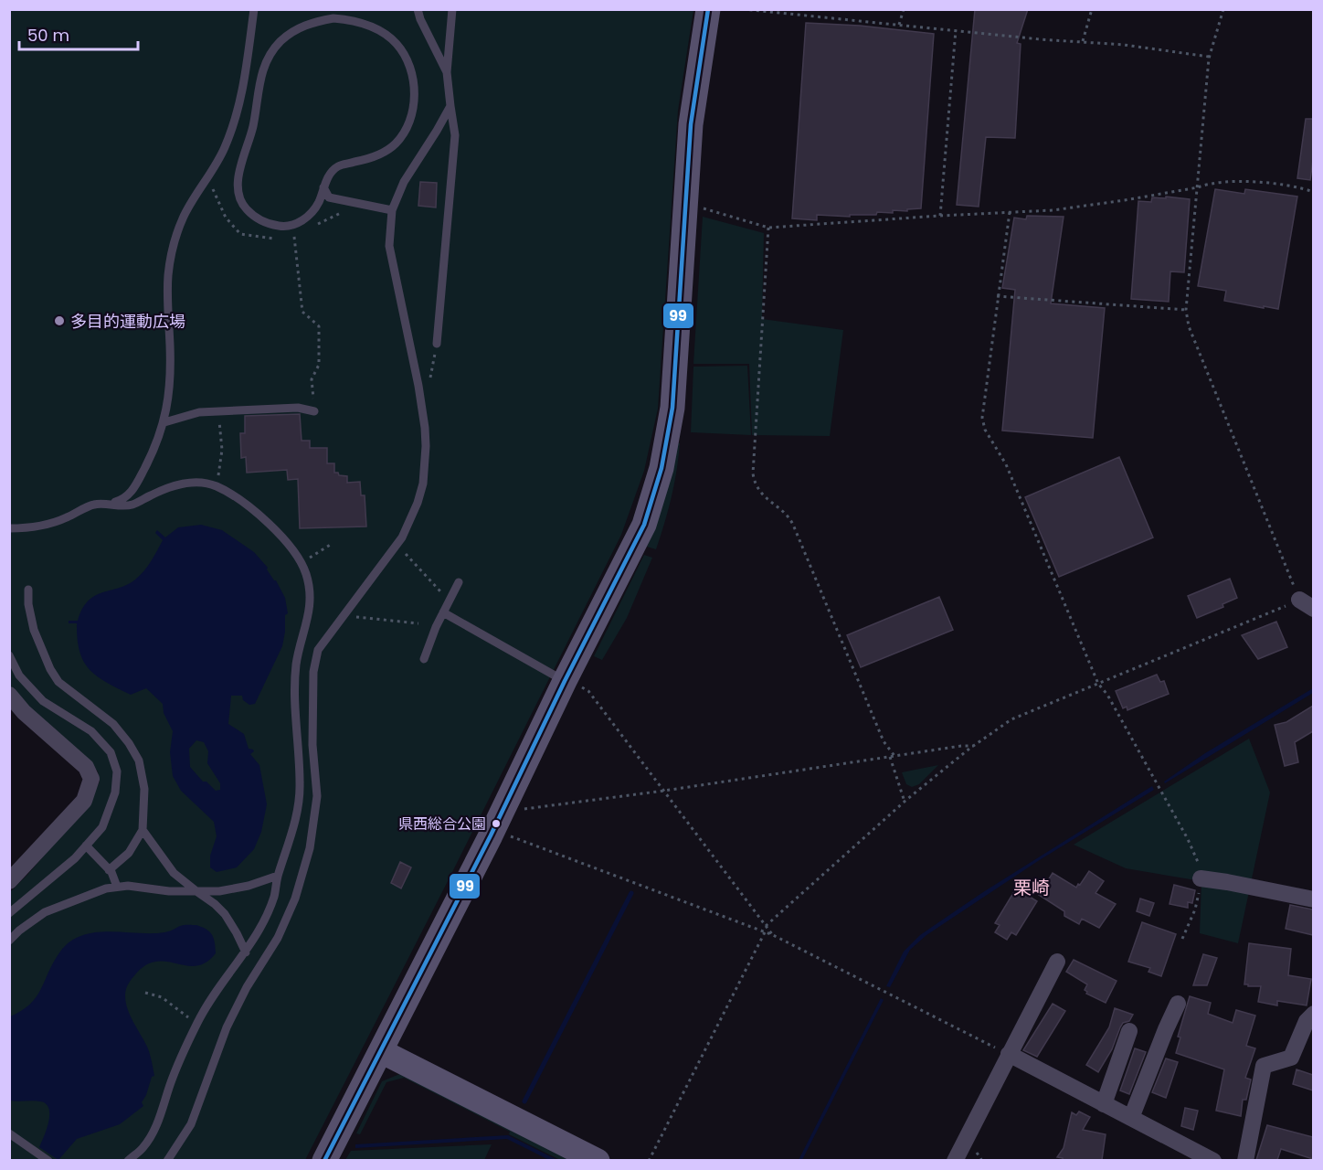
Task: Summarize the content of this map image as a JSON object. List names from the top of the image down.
{
  "districts": ["栗崎"],
  "places": ["多目的運動広場", "県西総合公園"],
  "lines": ["transit line 99"],
  "scale_bar": "50 m"
}
